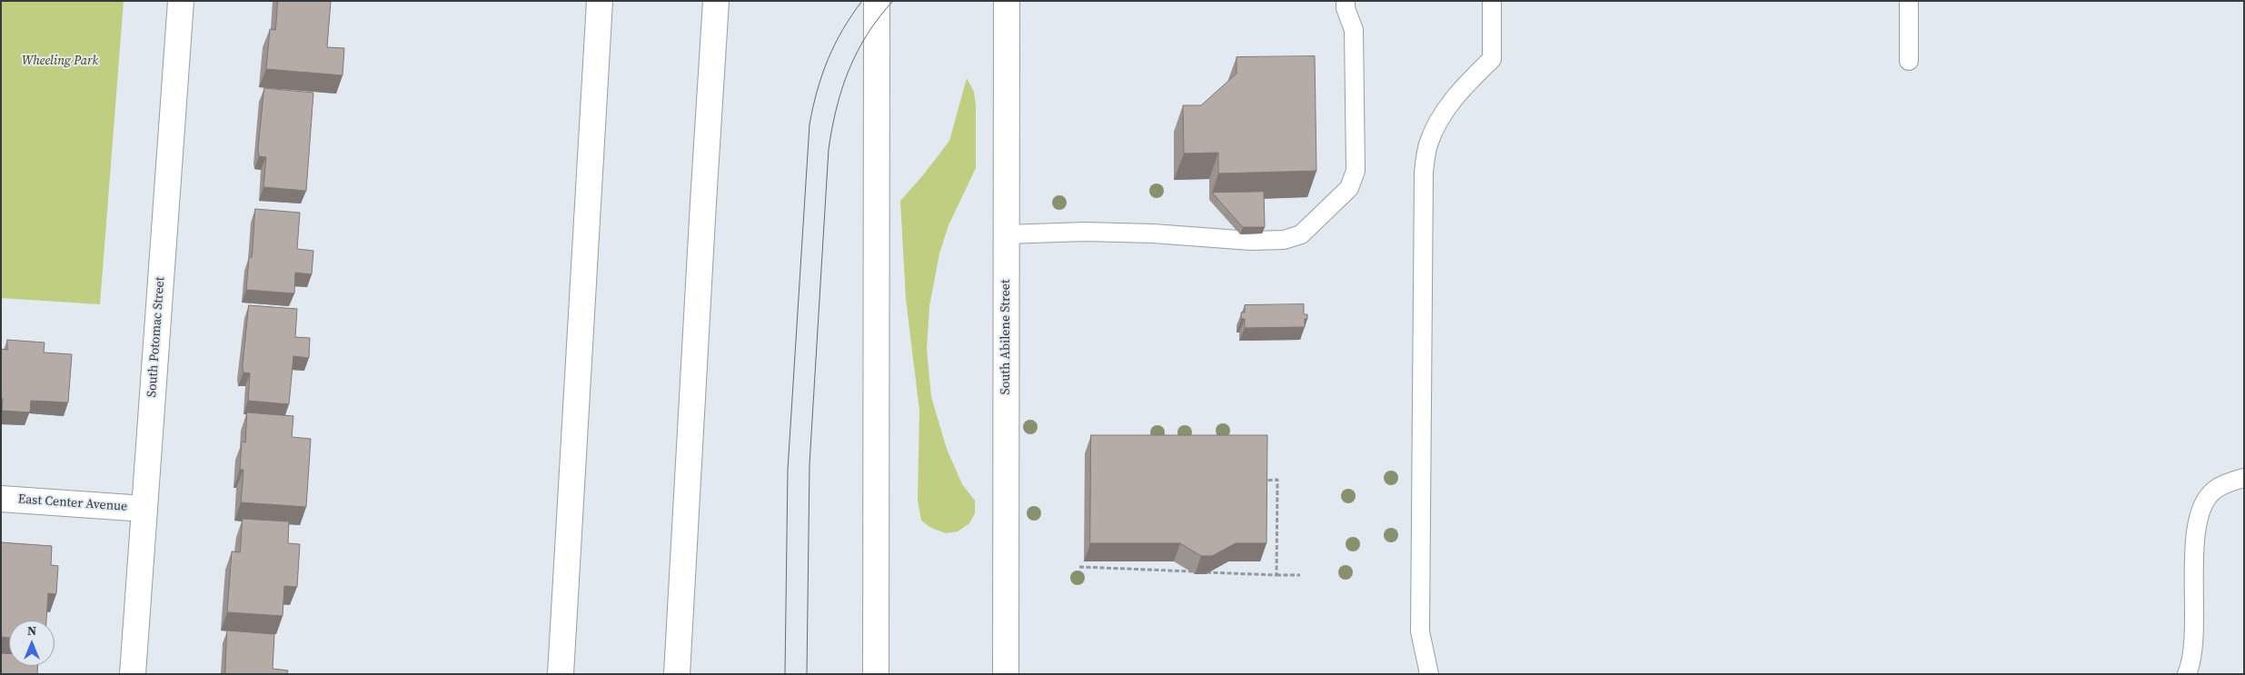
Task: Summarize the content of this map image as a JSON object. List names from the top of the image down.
{
  "streets": {
    "main road": ["South Potomac Street", "South Abilene Street", "East Center Avenue"]
  },
  "crossings": [
    ["South Potomac Street", "East Center Avenue"]
  ],
  "parks": ["Wheeling Park"],
  "north": "top"
}
